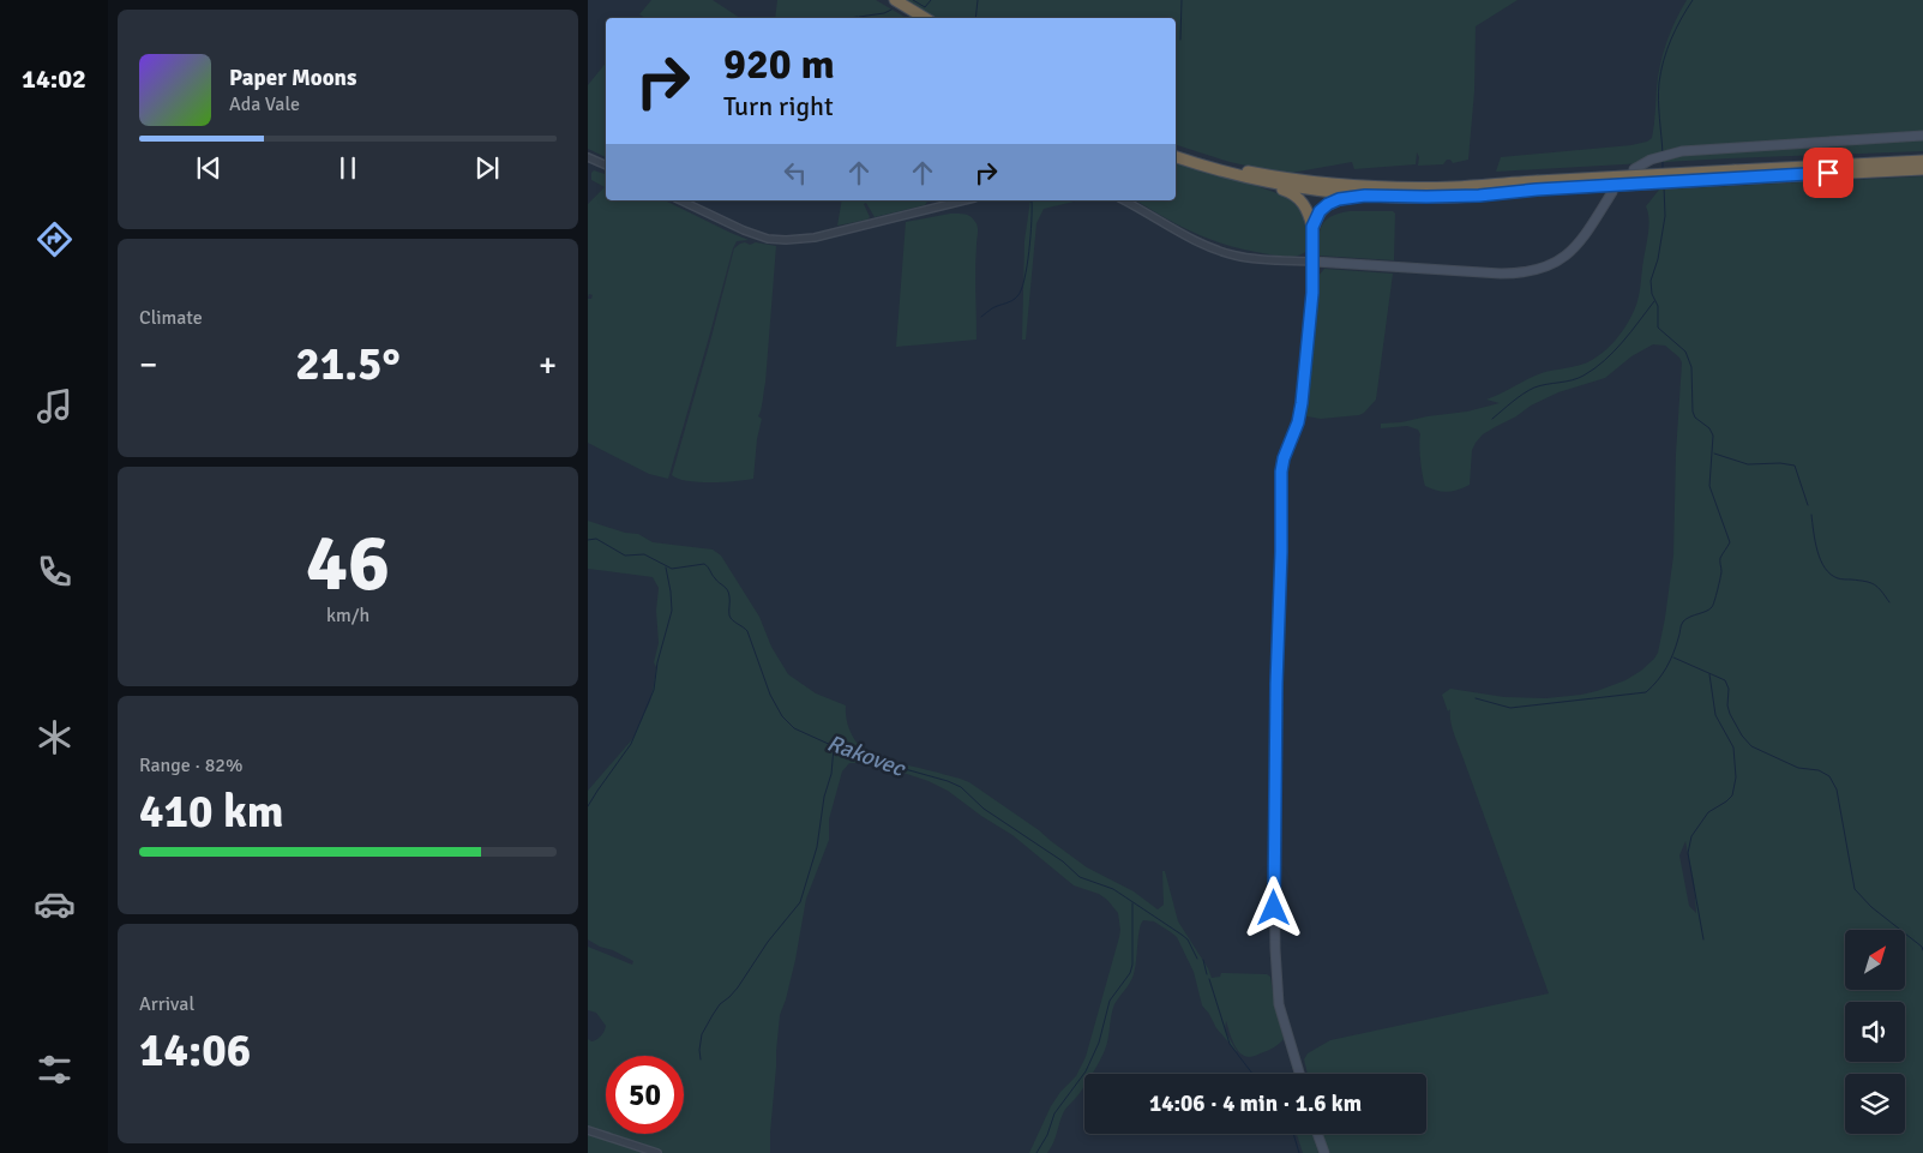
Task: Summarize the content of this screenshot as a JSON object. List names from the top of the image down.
{
  "water": ["Rakovec"],
  "north": "top right",
  "page": {
    "tabs": "14:02",
    "turn": ["920 m", "Turn right"],
    "song": ["Paper Moons", "Ada Vale"],
    "tile": [
      "Climate",
      ["46", "km/h"],
      ["Range · 82%", "410 km"],
      ["Arrival", "14:06"]
    ],
    "heat": ["−", "21.5°", "+"],
    "limit": "50",
    "trip": "14:06 · 4 min · 1.6 km"
  }
}
